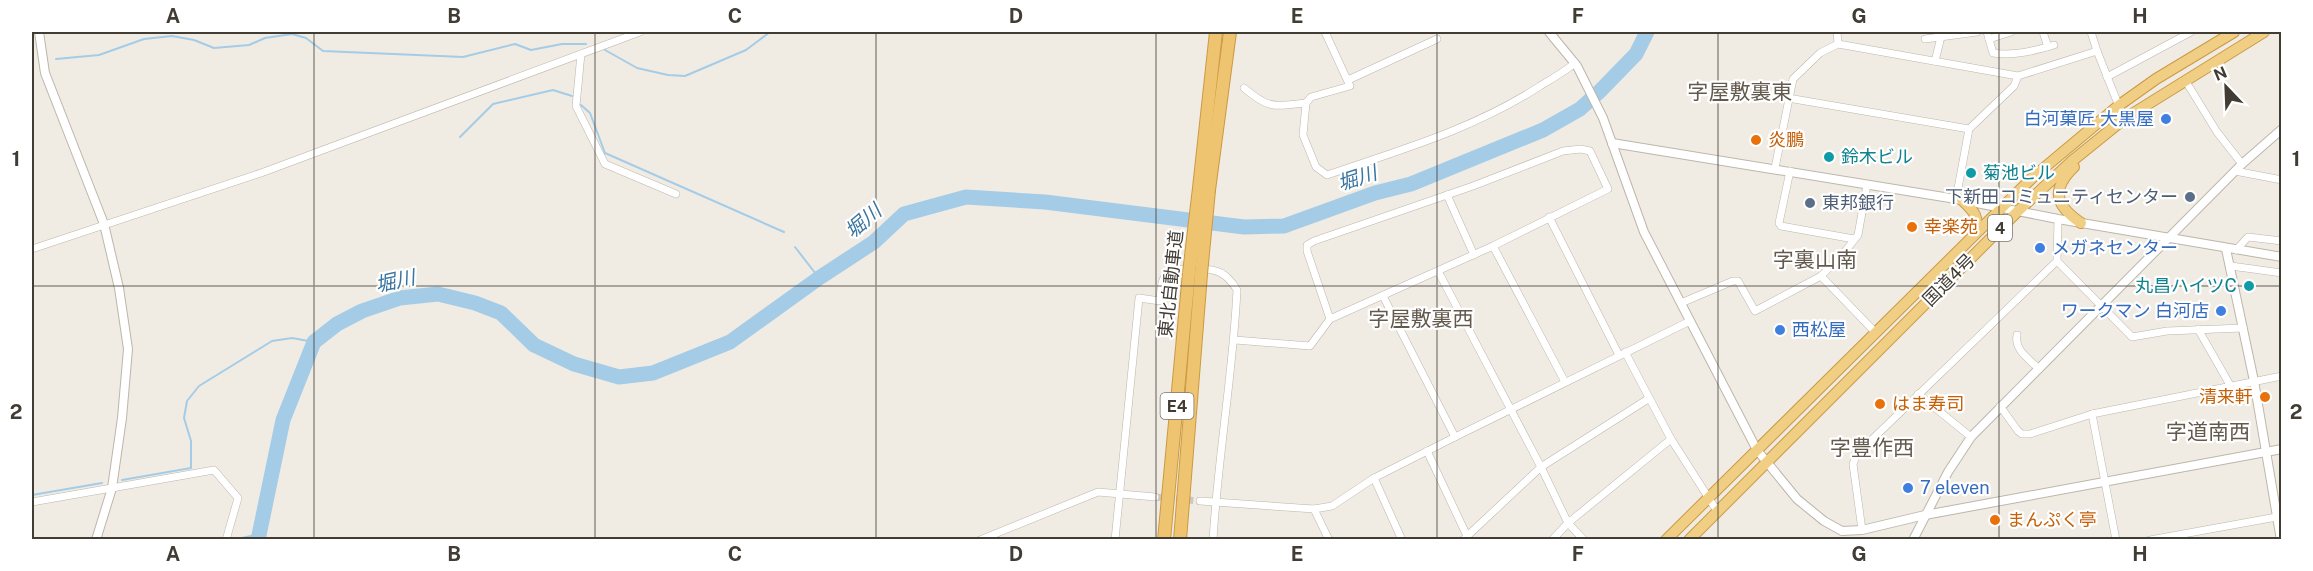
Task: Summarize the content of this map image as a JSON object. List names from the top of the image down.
{
  "streets": {
    "highway": [
      "4",
      "国道4号",
      "東北自動車道",
      "E4"
    ]
  },
  "districts": [
    "字屋敷裏東",
    "字裏山南",
    "字屋敷裏西",
    "字道南西",
    "字豊作西"
  ],
  "water": ["堀川"],
  "places": [
    "白河菓匠 大黒屋",
    "炎鵬",
    "鈴木ビル",
    "菊池ビル",
    "下新田コミュニティセンター",
    "東邦銀行",
    "幸楽苑",
    "メガネセンター",
    "丸昌ハイツC",
    "ワークマン 白河店",
    "西松屋",
    "清来軒",
    "はま寿司",
    "7 eleven",
    "まんぷく亭"
  ],
  "north": "top left",
  "grid": {
    "columns": [
      "A",
      "B",
      "C",
      "D",
      "E",
      "F",
      "G",
      "H"
    ],
    "rows": ["1", "2"]
  }
}
